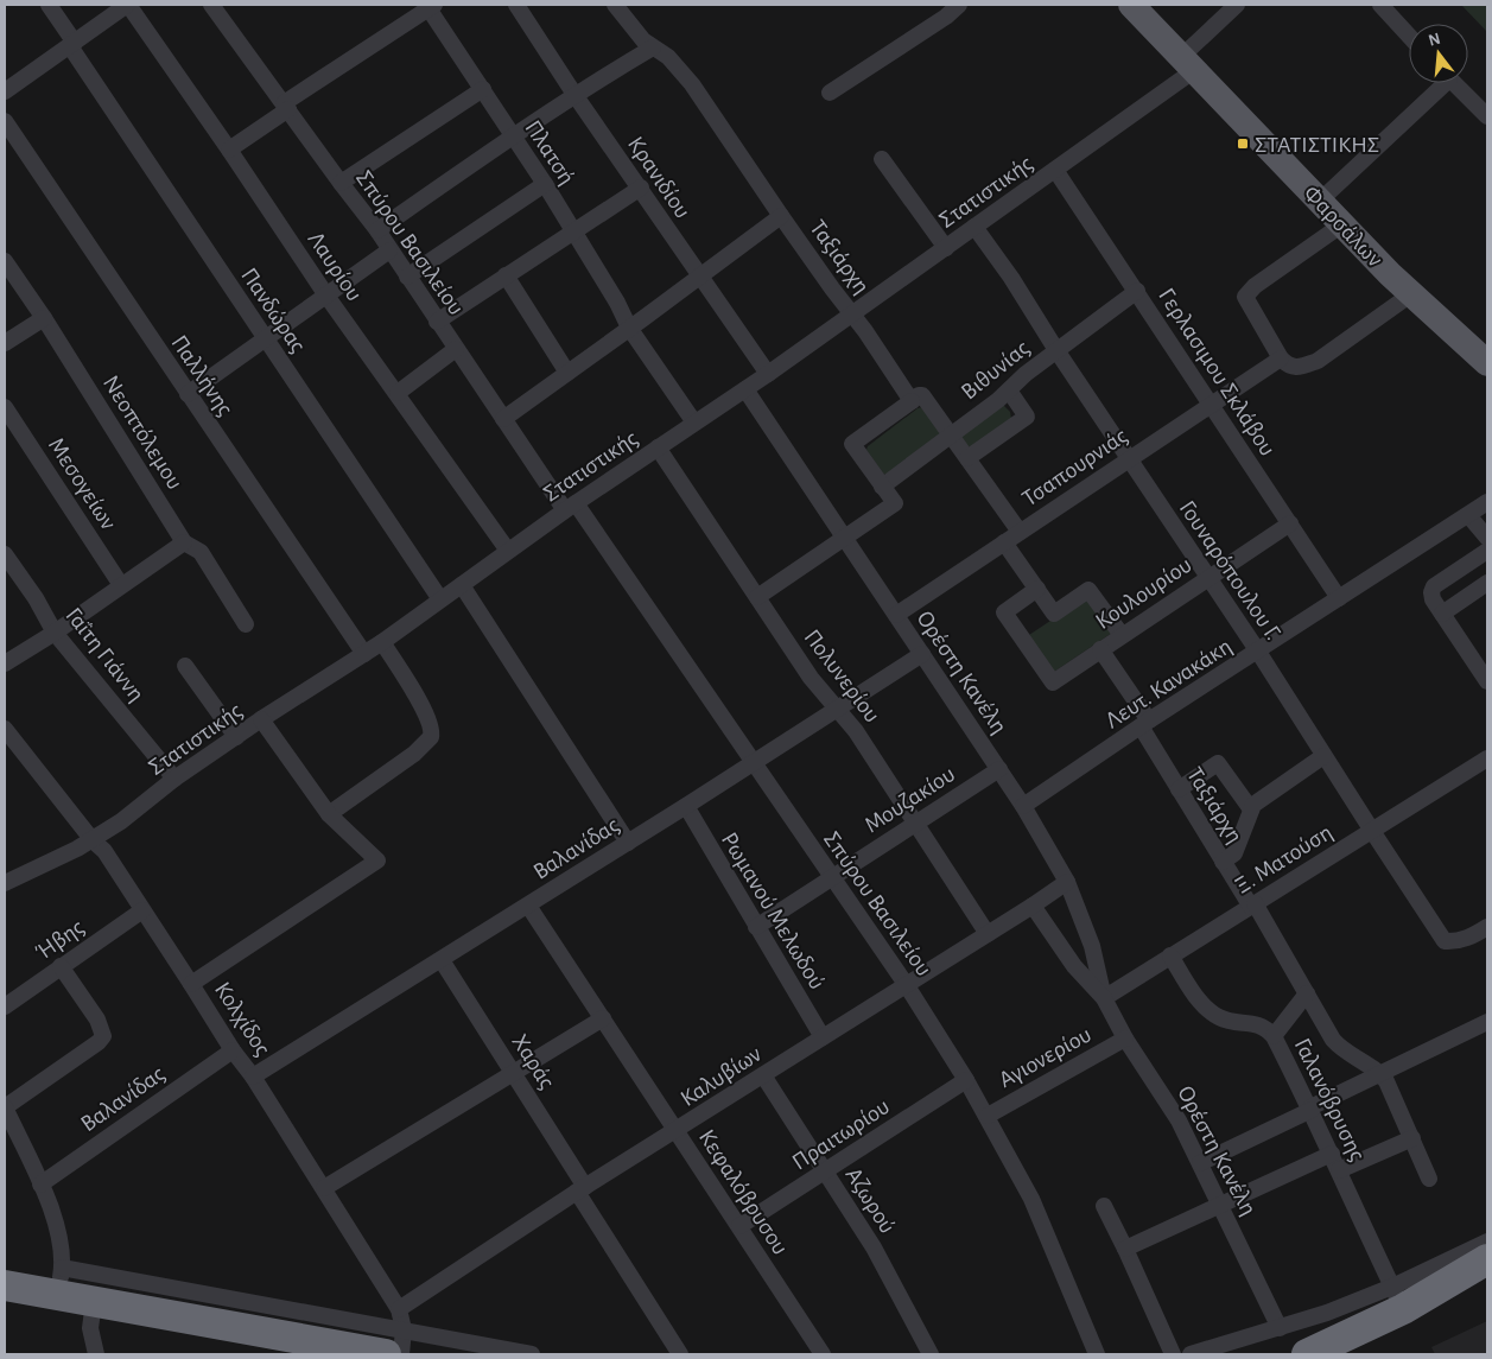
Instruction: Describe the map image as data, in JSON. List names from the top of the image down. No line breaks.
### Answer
{"streets":{"main road":["Φαρσάλων"],"street":["Πλατσή","Κρανιδίου","Στατιστικής","Σπύρου Βασιλείου","Ταξιάρχη","Λαυρίου","Πανδώρας","Βιθυνίας","Γερλασιμου Σκλάβου","Παλλήνης","Νεοπτόλεμου","Τσαπουρνιάς","Μεσογείων","Γουναρόπουλου Γ.","Κουλουρίου","Γαΐτη Γιάννη","Ορέστη Κανέλη","Πολυνερίου","Λευτ. Κανακάκη","Μουζακίου","Βαλανίδας","Ξ. Ματούση","Ρωμανού Μελωδού","Ήβης","Κολχίδος","Αγιονερίου","Χαράς","Καλυβίων","Γαλανόβρυσης","Πραιτωρίου","Κεφαλόβρυσου","Αζωρού"]},"crossings":[["Πλατσή","Στατιστικής"],["Κρανιδίου","Στατιστικής"],["Στατιστικής","Φαρσάλων"],["Στατιστικής","Σπύρου Βασιλείου"],["Στατιστικής","Ταξιάρχη"],["Στατιστικής","Λαυρίου"],["Στατιστικής","Πανδώρας"],["Στατιστικής","Γερλασιμου Σκλάβου"],["Στατιστικής","Παλλήνης"],["Στατιστικής","Γουναρόπουλου Γ."],["Στατιστικής","Γαΐτη Γιάννη"],["Στατιστικής","Ορέστη Κανέλη"],["Στατιστικής","Πολυνερίου"],["Στατιστικής","Κολχίδος"],["Σπύρου Βασιλείου","Μουζακίου"],["Σπύρου Βασιλείου","Βαλανίδας"],["Σπύρου Βασιλείου","Αγιονερίου"],["Σπύρου Βασιλείου","Καλυβίων"],["Σπύρου Βασιλείου","Πραιτωρίου"],["Ταξιάρχη","Κουλουρίου"],["Ταξιάρχη","Λευτ. Κανακάκη"],["Ταξιάρχη","Ξ. Ματούση"],["Βιθυνίας","Γερλασιμου Σκλάβου"],["Βιθυνίας","Γουναρόπουλου Γ."],["Γερλασιμου Σκλάβου","Τσαπουρνιάς"],["Γερλασιμου Σκλάβου","Κουλουρίου"],["Γερλασιμου Σκλάβου","Λευτ. Κανακάκη"],["Τσαπουρνιάς","Γουναρόπουλου Γ."],["Τσαπουρνιάς","Ορέστη Κανέλη"],["Γουναρόπουλου Γ.","Κουλουρίου"],["Γουναρόπουλου Γ.","Λευτ. Κανακάκη"],["Γουναρόπουλου Γ.","Ξ. Ματούση"],["Ορέστη Κανέλη","Λευτ. Κανακάκη"],["Ορέστη Κανέλη","Μουζακίου"],["Ορέστη Κανέλη","Βαλανίδας"],["Ορέστη Κανέλη","Ξ. Ματούση"],["Ορέστη Κανέλη","Αγιονερίου"],["Ορέστη Κανέλη","Καλυβίων"],["Πολυνερίου","Μουζακίου"],["Πολυνερίου","Βαλανίδας"],["Πολυνερίου","Καλυβίων"],["Μουζακίου","Ρωμανού Μελωδού"],["Βαλανίδας","Ρωμανού Μελωδού"],["Βαλανίδας","Κολχίδος"],["Βαλανίδας","Χαράς"],["Βαλανίδας","Κεφαλόβρυσου"],["Ξ. Ματούση","Γαλανόβρυσης"],["Ρωμανού Μελωδού","Καλυβίων"],["Ήβης","Κολχίδος"],["Κολχίδος","Καλυβίων"],["Χαράς","Καλυβίων"],["Καλυβίων","Κεφαλόβρυσου"],["Καλυβίων","Αζωρού"],["Πραιτωρίου","Κεφαλόβρυσου"],["Πραιτωρίου","Αζωρού"]],"places":{"transit":["ΣΤΑΤΙΣΤΙΚΗΣ"]},"north":"top"}
